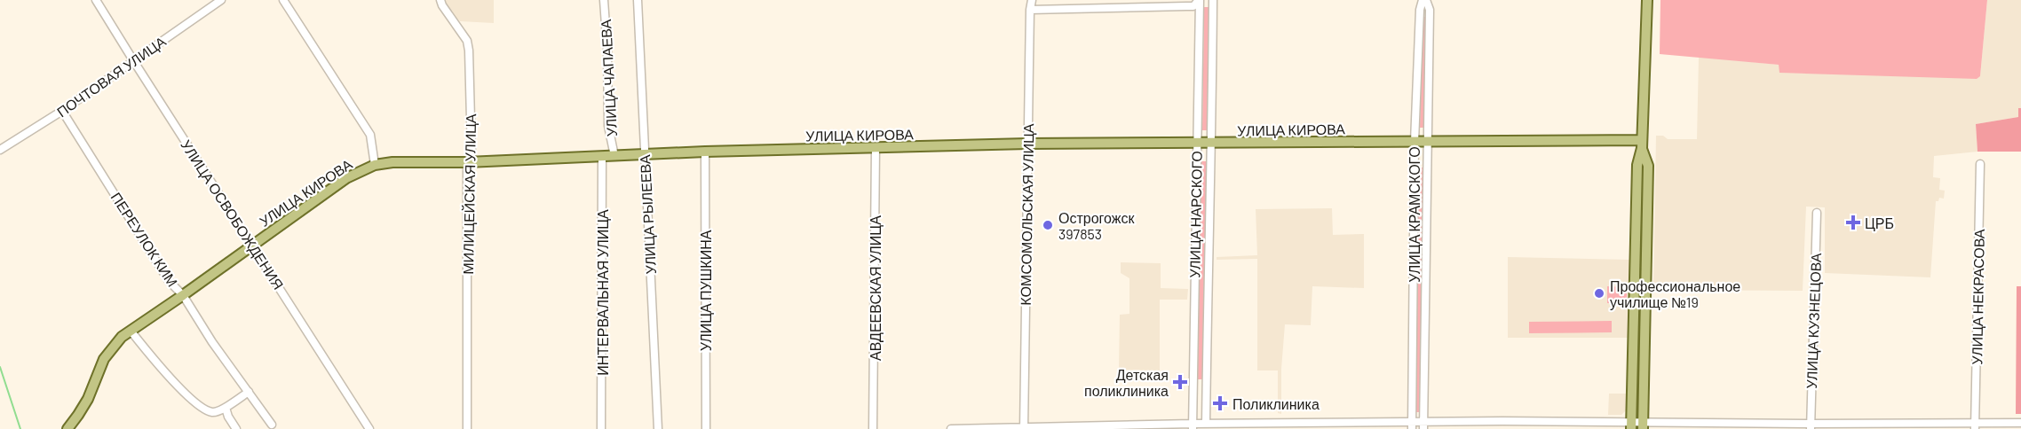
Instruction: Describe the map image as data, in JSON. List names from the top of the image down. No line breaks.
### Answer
{"streets":{"main road":["УЛИЦА КИРОВА"],"street":["ПОЧТОВАЯ УЛИЦА","УЛИЦА ЧАПАЕВА","МИЛИЦЕЙСКАЯ УЛИЦА","УЛИЦА ОСВОБОЖДЕНИЯ","УЛИЦА РЫЛЕЕВА","КОМСОМОЛЬСКАЯ УЛИЦА","УЛИЦА НАРСКОГО","УЛИЦА КРАМСКОГО","ПЕРЕУЛОК КИМ","АВДЕЕВСКАЯ УЛИЦА","УЛИЦА ПУШКИНА","ИНТЕРВАЛЬНАЯ УЛИЦА","УЛИЦА НЕКРАСОВА","УЛИЦА КУЗНЕЦОВА"]},"crossings":[["ПОЧТОВАЯ УЛИЦА","УЛИЦА ОСВОБОЖДЕНИЯ"],["ПОЧТОВАЯ УЛИЦА","ПЕРЕУЛОК КИМ"],["УЛИЦА ЧАПАЕВА","УЛИЦА КИРОВА"],["УЛИЦА КИРОВА","МИЛИЦЕЙСКАЯ УЛИЦА"],["УЛИЦА КИРОВА","УЛИЦА ОСВОБОЖДЕНИЯ"],["УЛИЦА КИРОВА","УЛИЦА РЫЛЕЕВА"],["УЛИЦА КИРОВА","КОМСОМОЛЬСКАЯ УЛИЦА"],["УЛИЦА КИРОВА","УЛИЦА НАРСКОГО"],["УЛИЦА КИРОВА","УЛИЦА КРАМСКОГО"],["УЛИЦА КИРОВА","ПЕРЕУЛОК КИМ"],["УЛИЦА КИРОВА","АВДЕЕВСКАЯ УЛИЦА"],["УЛИЦА КИРОВА","УЛИЦА ПУШКИНА"],["УЛИЦА КИРОВА","ИНТЕРВАЛЬНАЯ УЛИЦА"]],"places":{"health":["ЦРБ","Детская поликлиника","Поликлиника"],"other":["Острогожск 397853","Профессиональное училище №19"]}}
